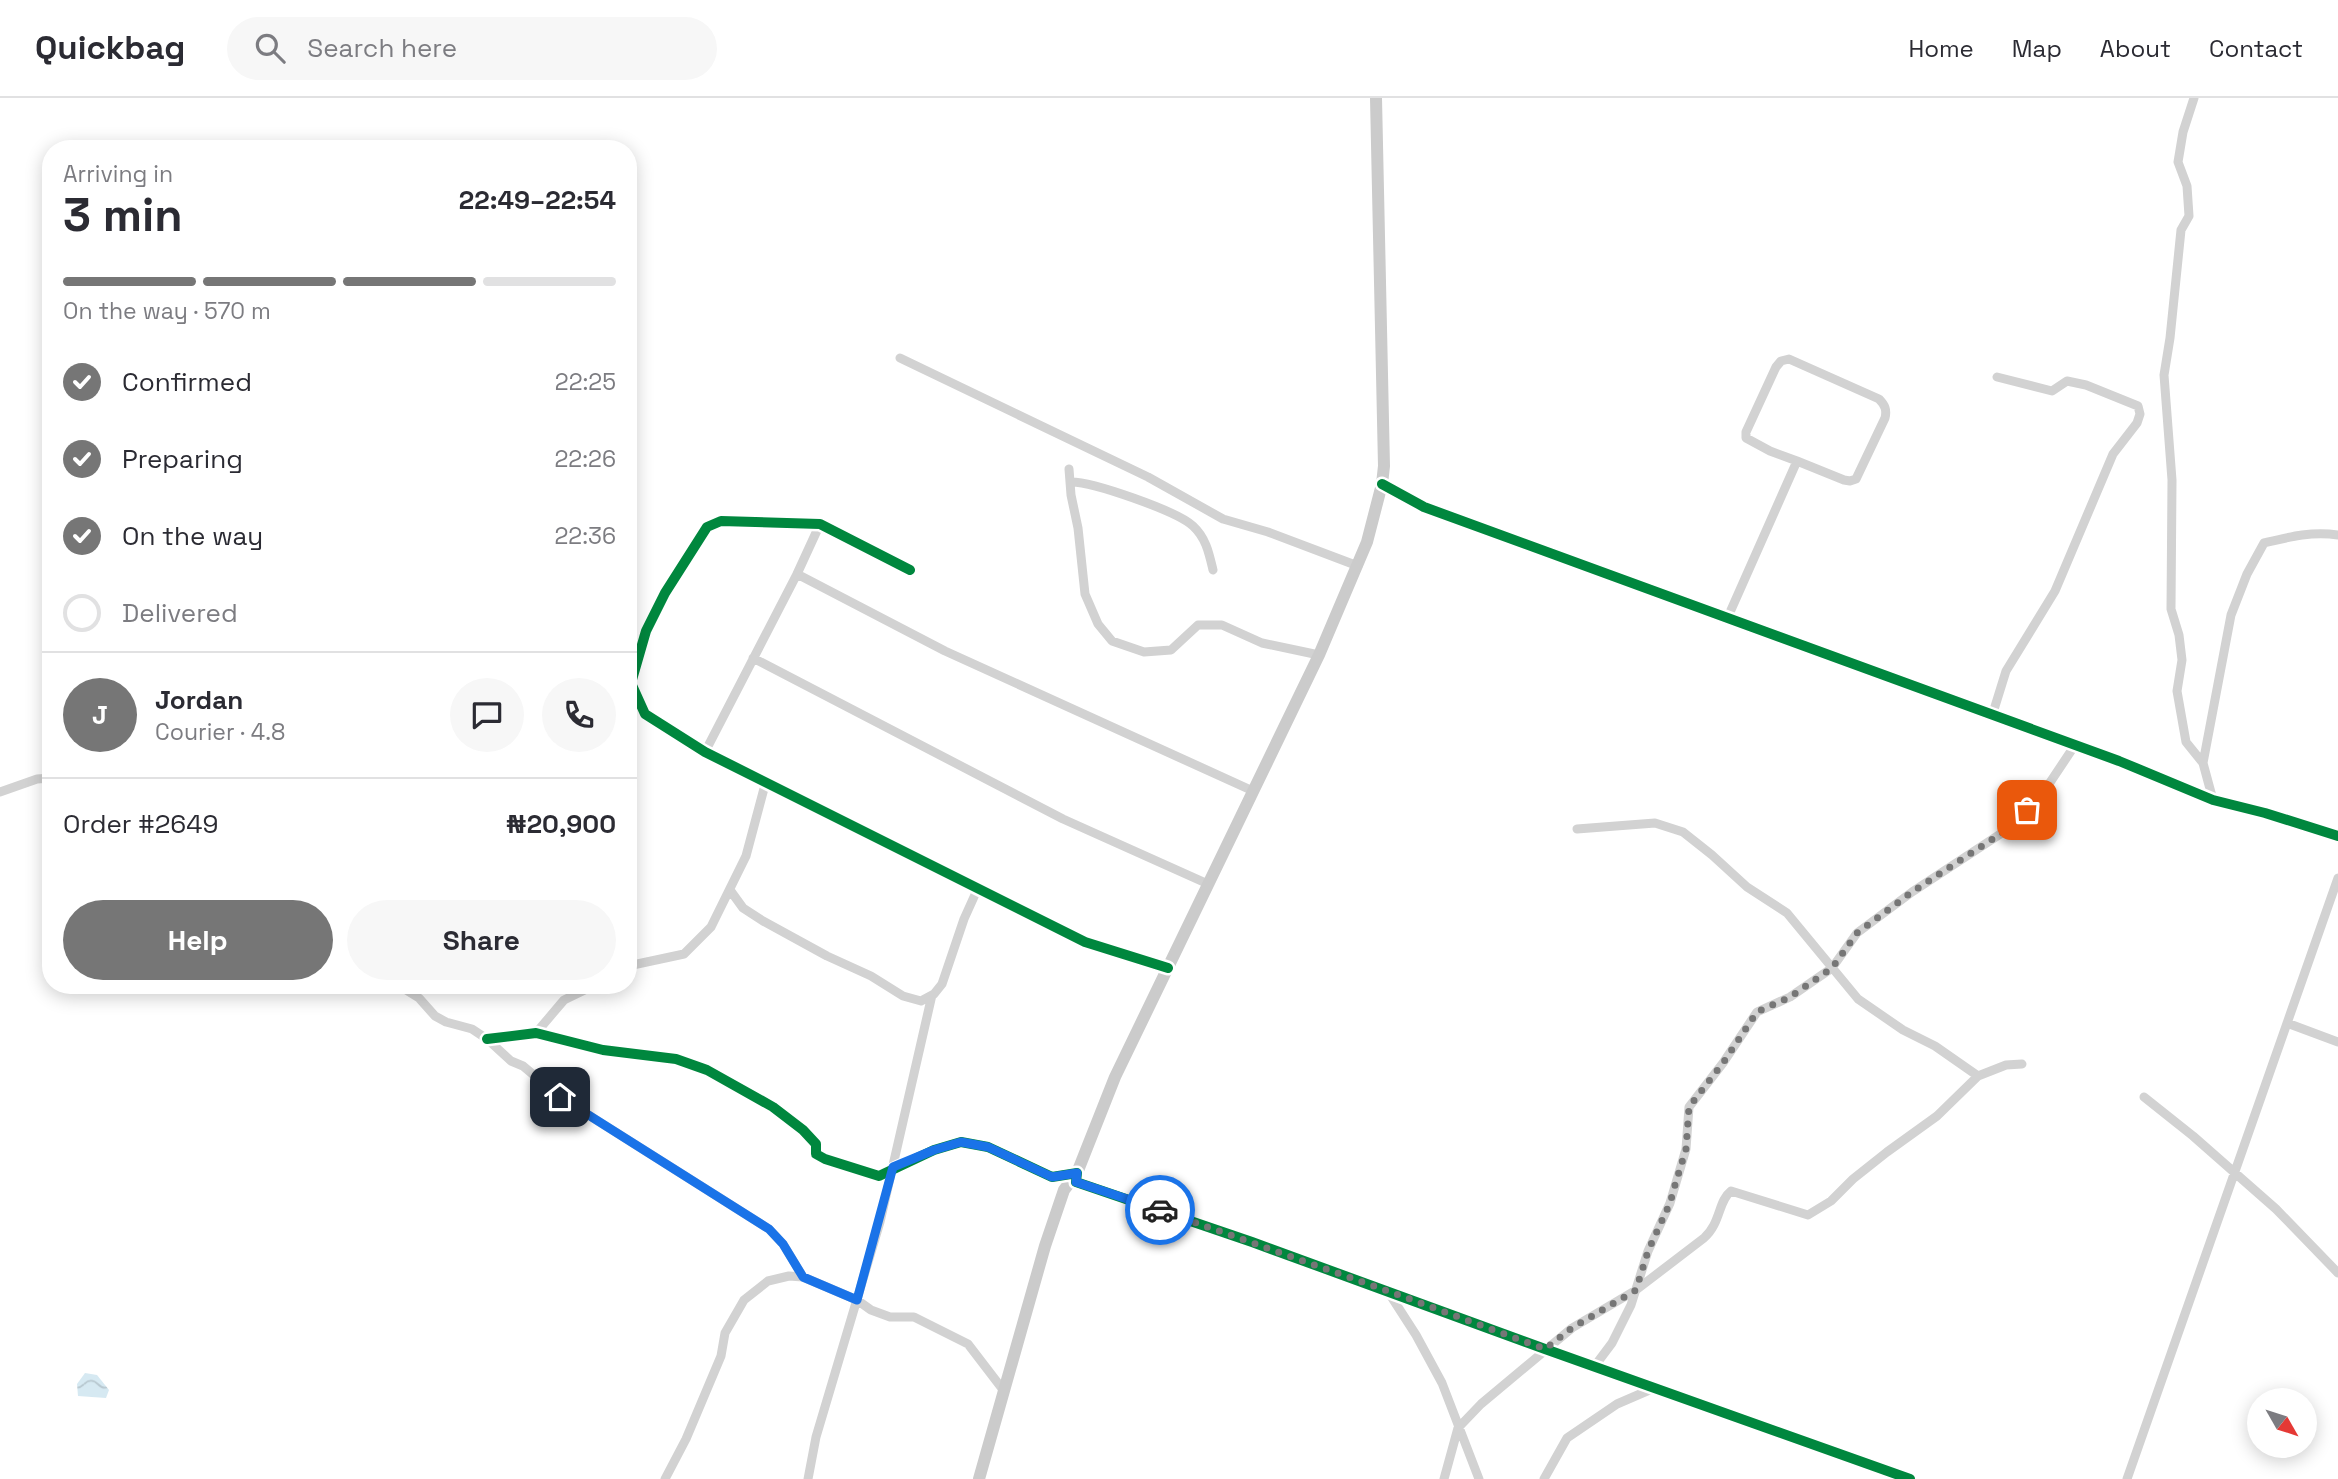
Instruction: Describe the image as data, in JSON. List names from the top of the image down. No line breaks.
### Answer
{"north":"bottom right","page":{"header":"Quickbag","search":"Search here","nav":["Home","Map","About","Contact"],"heading":["3 min","Arriving in","22:49–22:54"],"panel":["Jordan","Courier · 4.8","Order #2649","₦20,900"],"bar":"On the way · 570 m","list":[["Confirmed","22:25"],["Preparing","22:26"],["On the way","22:36"],"Delivered"],"round":"J","buttons":["Help","Share"]}}
